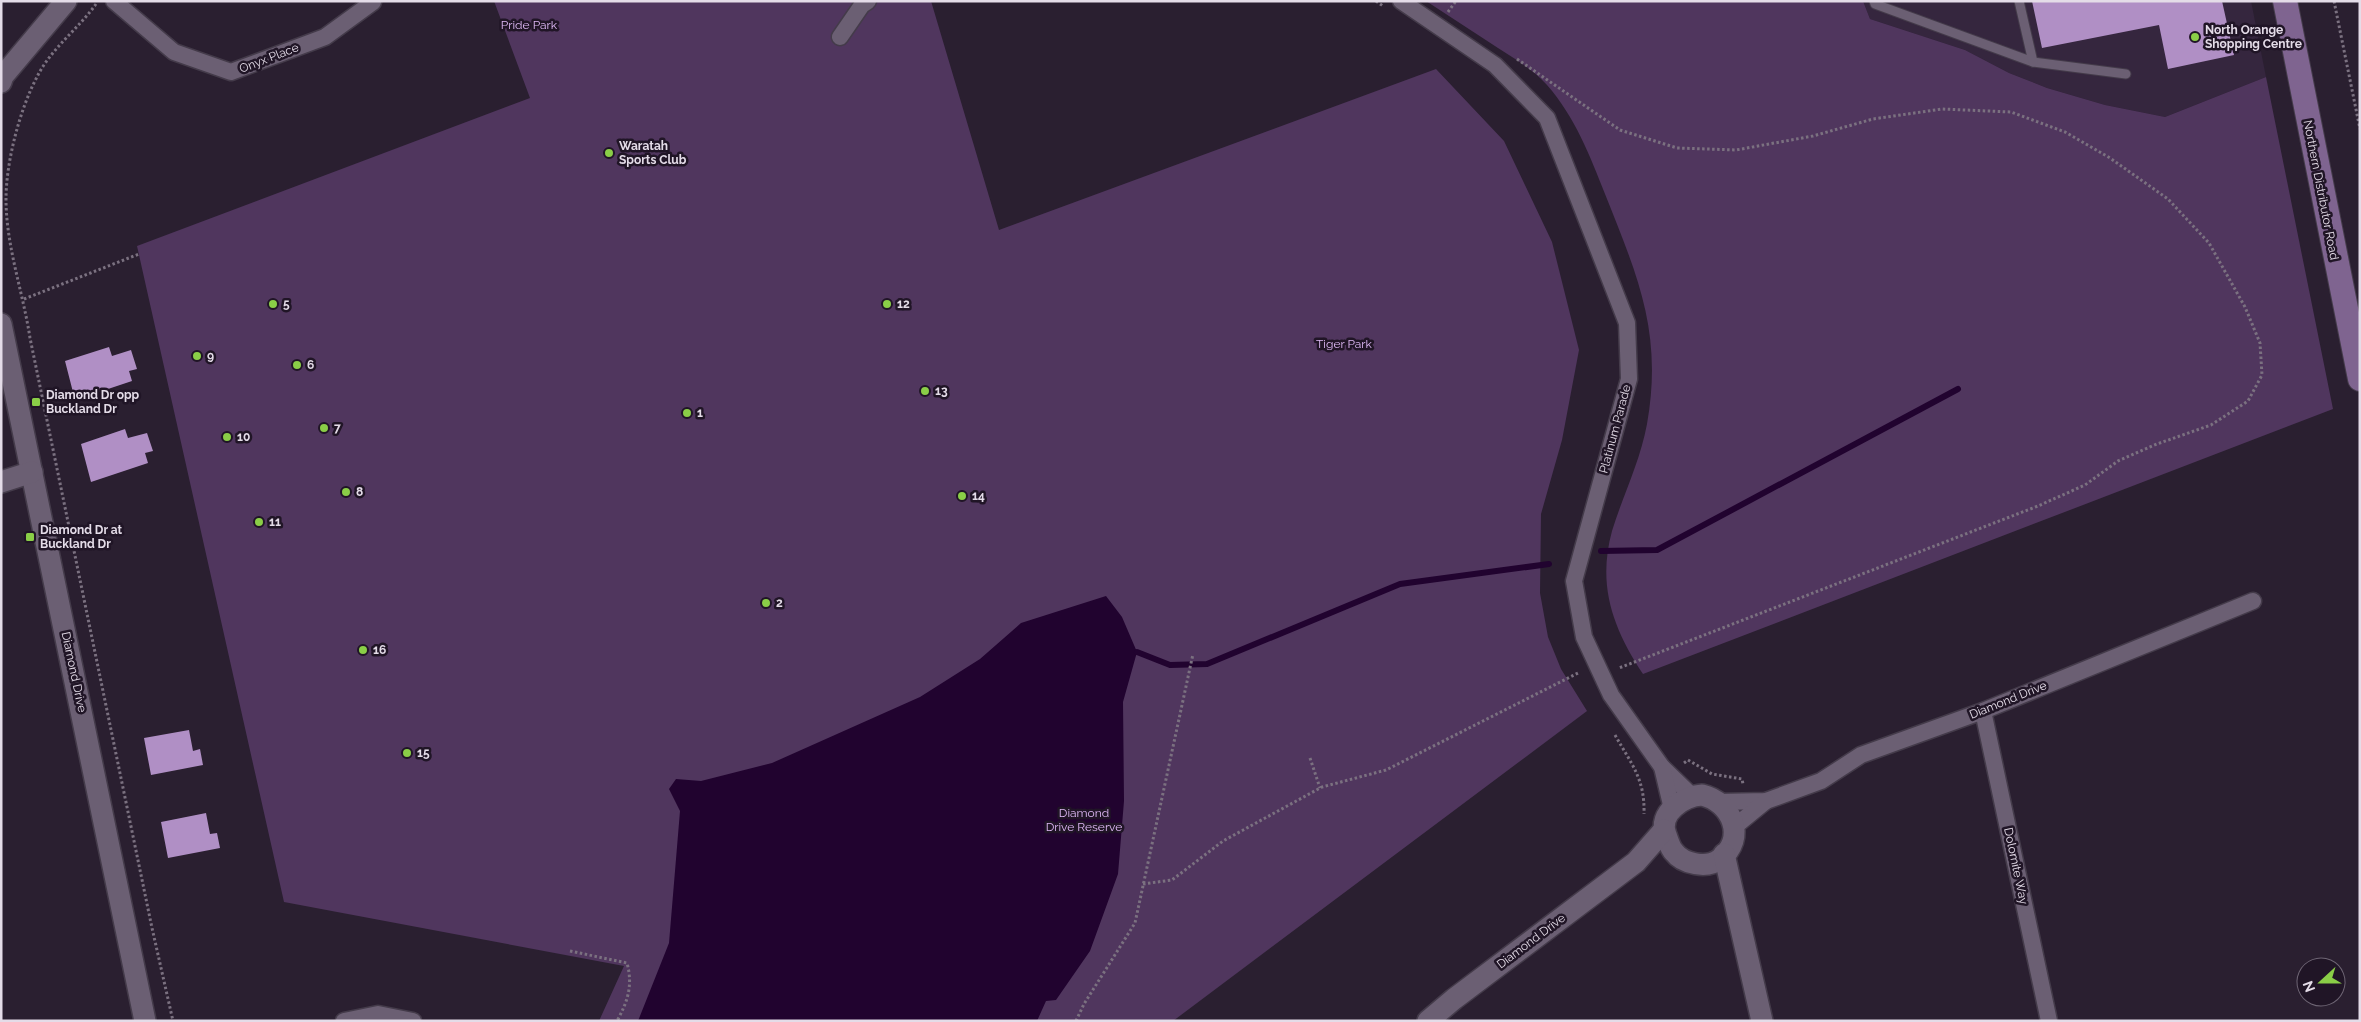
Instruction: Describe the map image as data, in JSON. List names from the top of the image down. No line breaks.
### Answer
{"streets":{"main road":["Northern Distributor Road"],"street":["Onyx Place","Platinum Parade","Diamond Drive","Dolomite Way"]},"crossings":[["Platinum Parade","Diamond Drive"],["Diamond Drive","Dolomite Way"]],"parks":["Pride Park","Tiger Park","Diamond Drive Reserve"],"places":{"other":["North Orange Shopping Centre","Waratah Sports Club","5","12","9","6","13","1","7","10","8","14","11","2","16","15"],"transit":["Diamond Dr opp Buckland Dr","Diamond Dr at Buckland Dr"]},"north":"left"}
